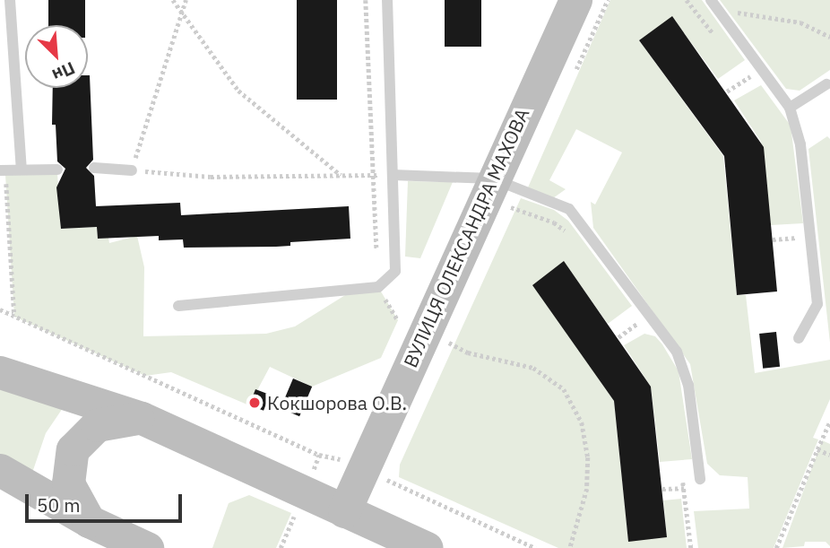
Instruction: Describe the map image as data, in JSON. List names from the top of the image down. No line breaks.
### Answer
{"streets":{"main road":["ВУЛИЦЯ ОЛЕКСАНДРА МАХОВА"]},"places":["Кокшорова О.В."],"scale_bar":"50 m","north":"bottom right"}
